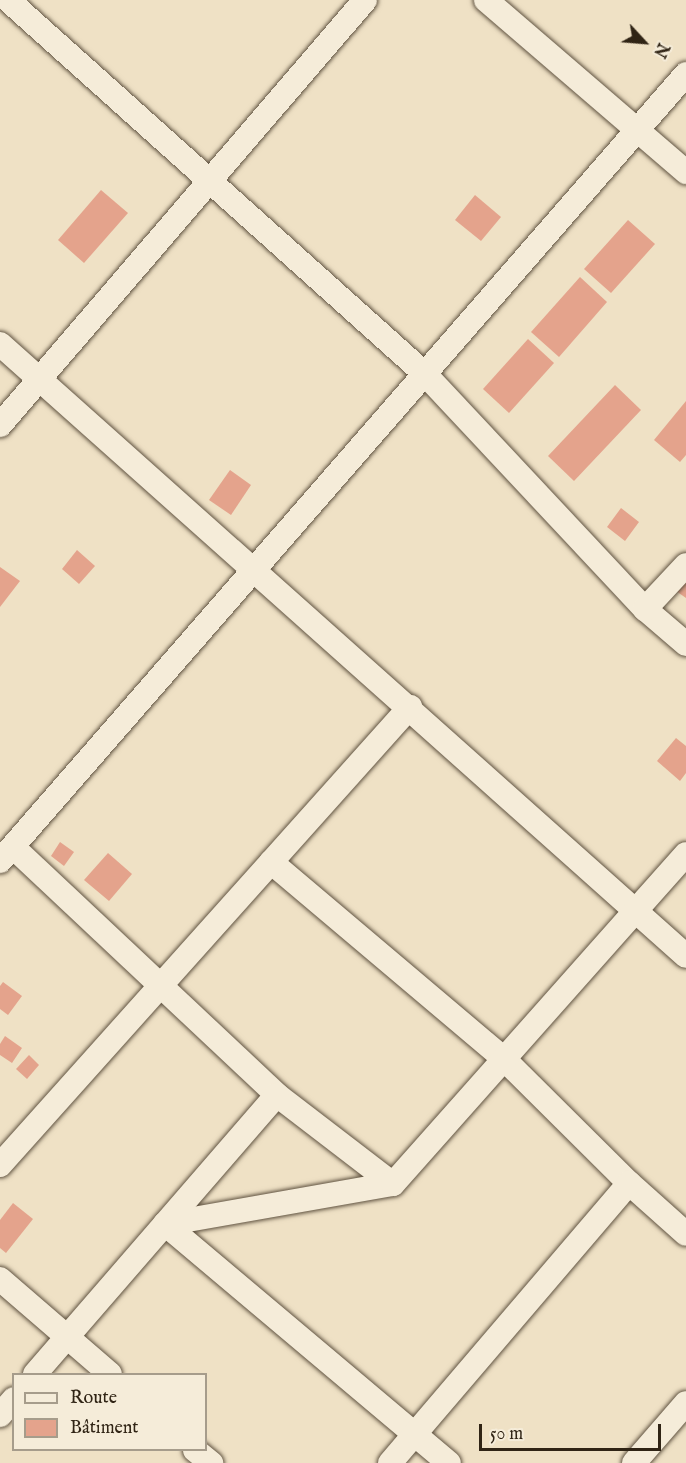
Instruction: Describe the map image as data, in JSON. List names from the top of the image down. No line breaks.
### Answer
{"legend":["Route","Bâtiment"],"scale_bar":"50 m","north":"bottom right"}
